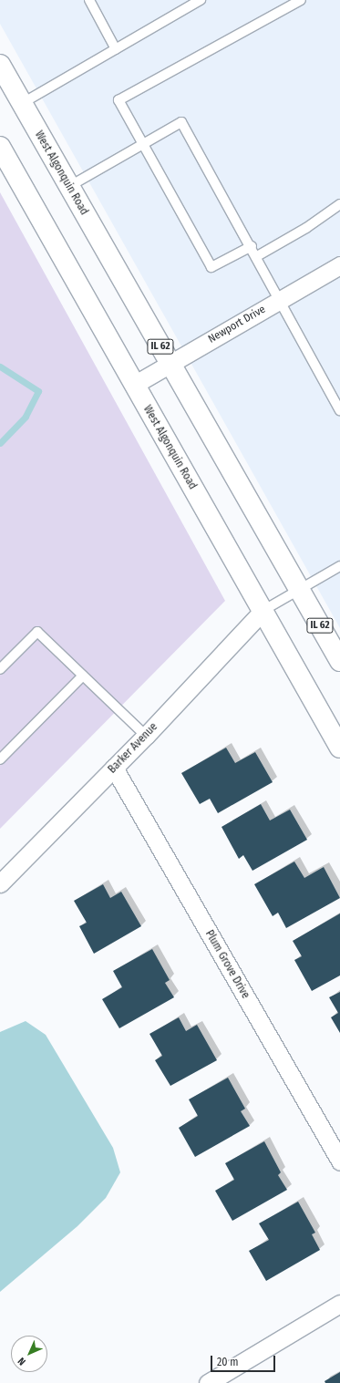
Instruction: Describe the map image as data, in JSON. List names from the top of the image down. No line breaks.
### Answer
{"streets":{"main road":["West Algonquin Road","IL 62"],"street":["Newport Drive","Barker Avenue","Plum Grove Drive"]},"crossings":[["West Algonquin Road","Newport Drive"],["West Algonquin Road","Barker Avenue"],["Barker Avenue","Plum Grove Drive"]],"scale_bar":"20 m","north":"bottom left"}
